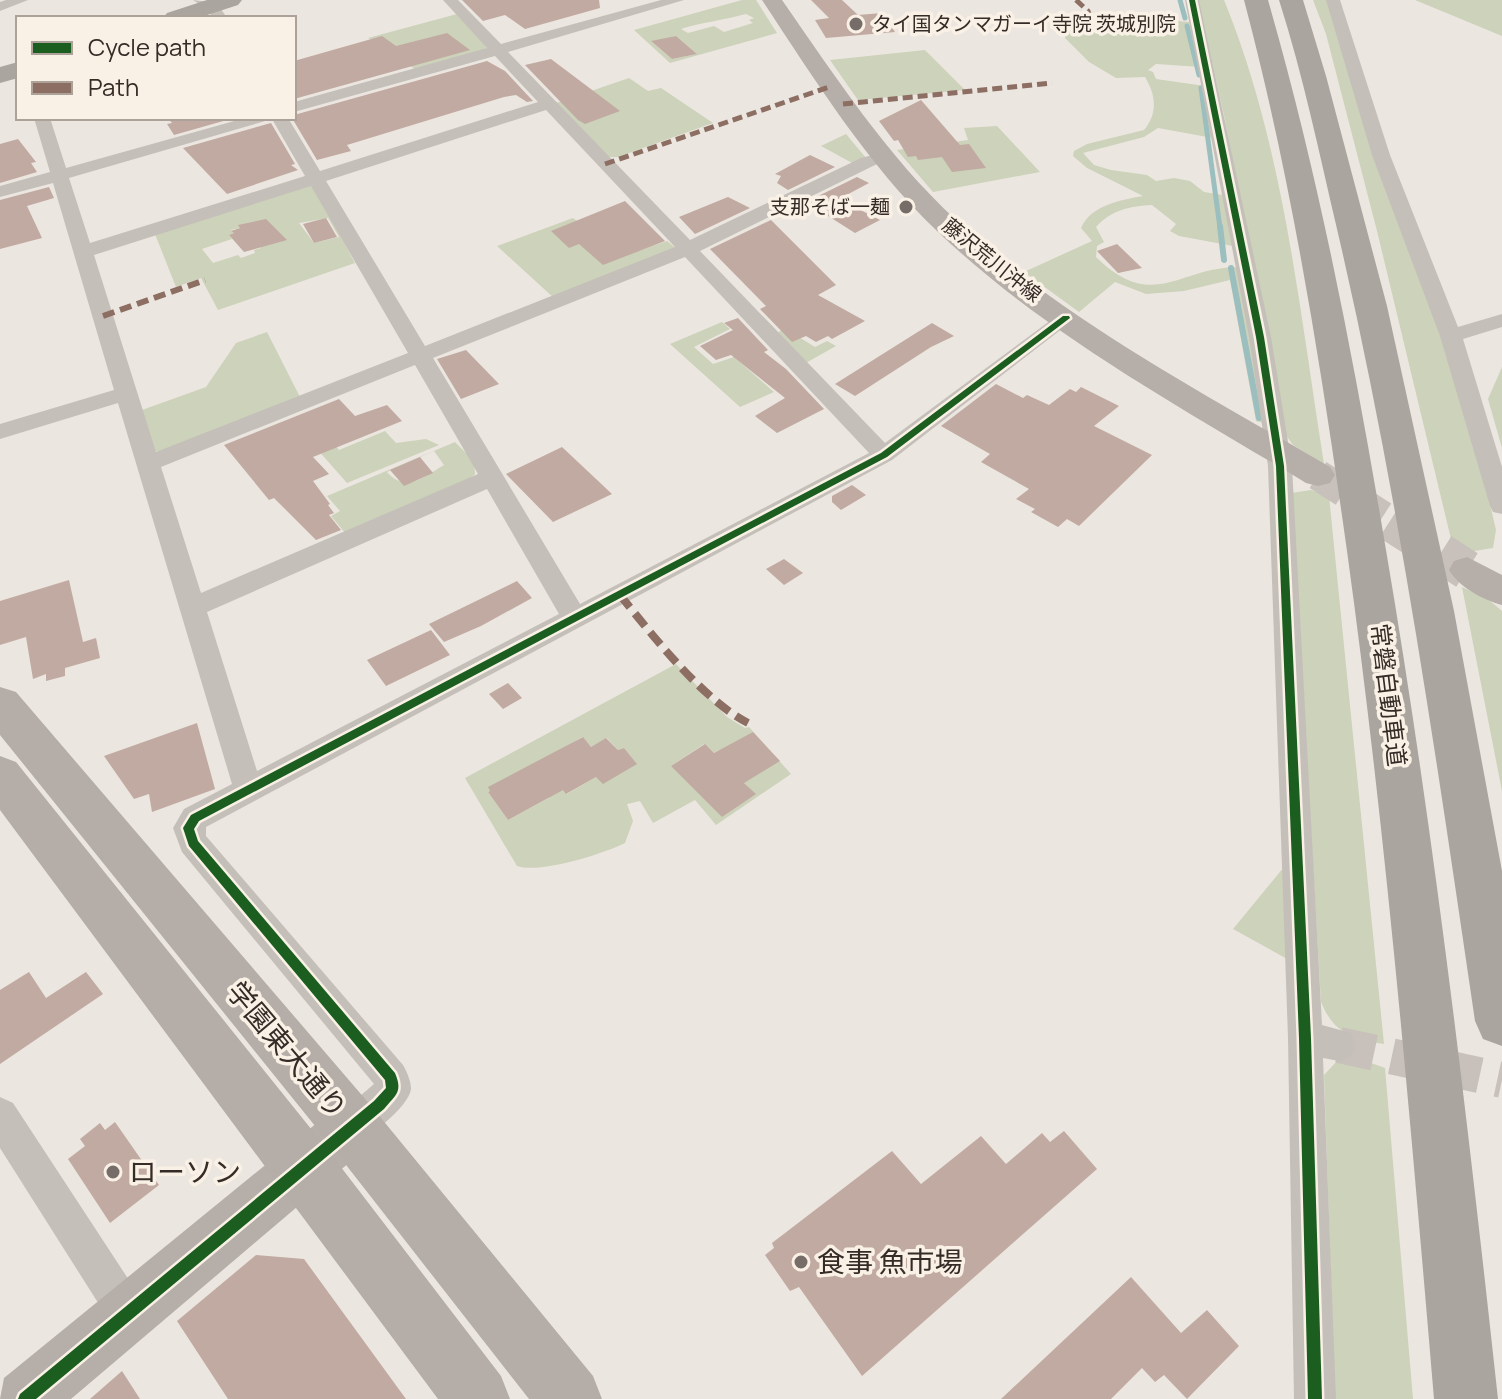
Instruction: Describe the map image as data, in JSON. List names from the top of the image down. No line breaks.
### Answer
{"streets":{"highway":["常磐自動車道"],"main road":["藤沢荒川沖線","学園東大通り"]},"places":["タイ国タンマガーイ寺院 茨城別院","支那そば一麺","ローソン","食事 魚市場"],"legend":["Cycle path","Path"]}
